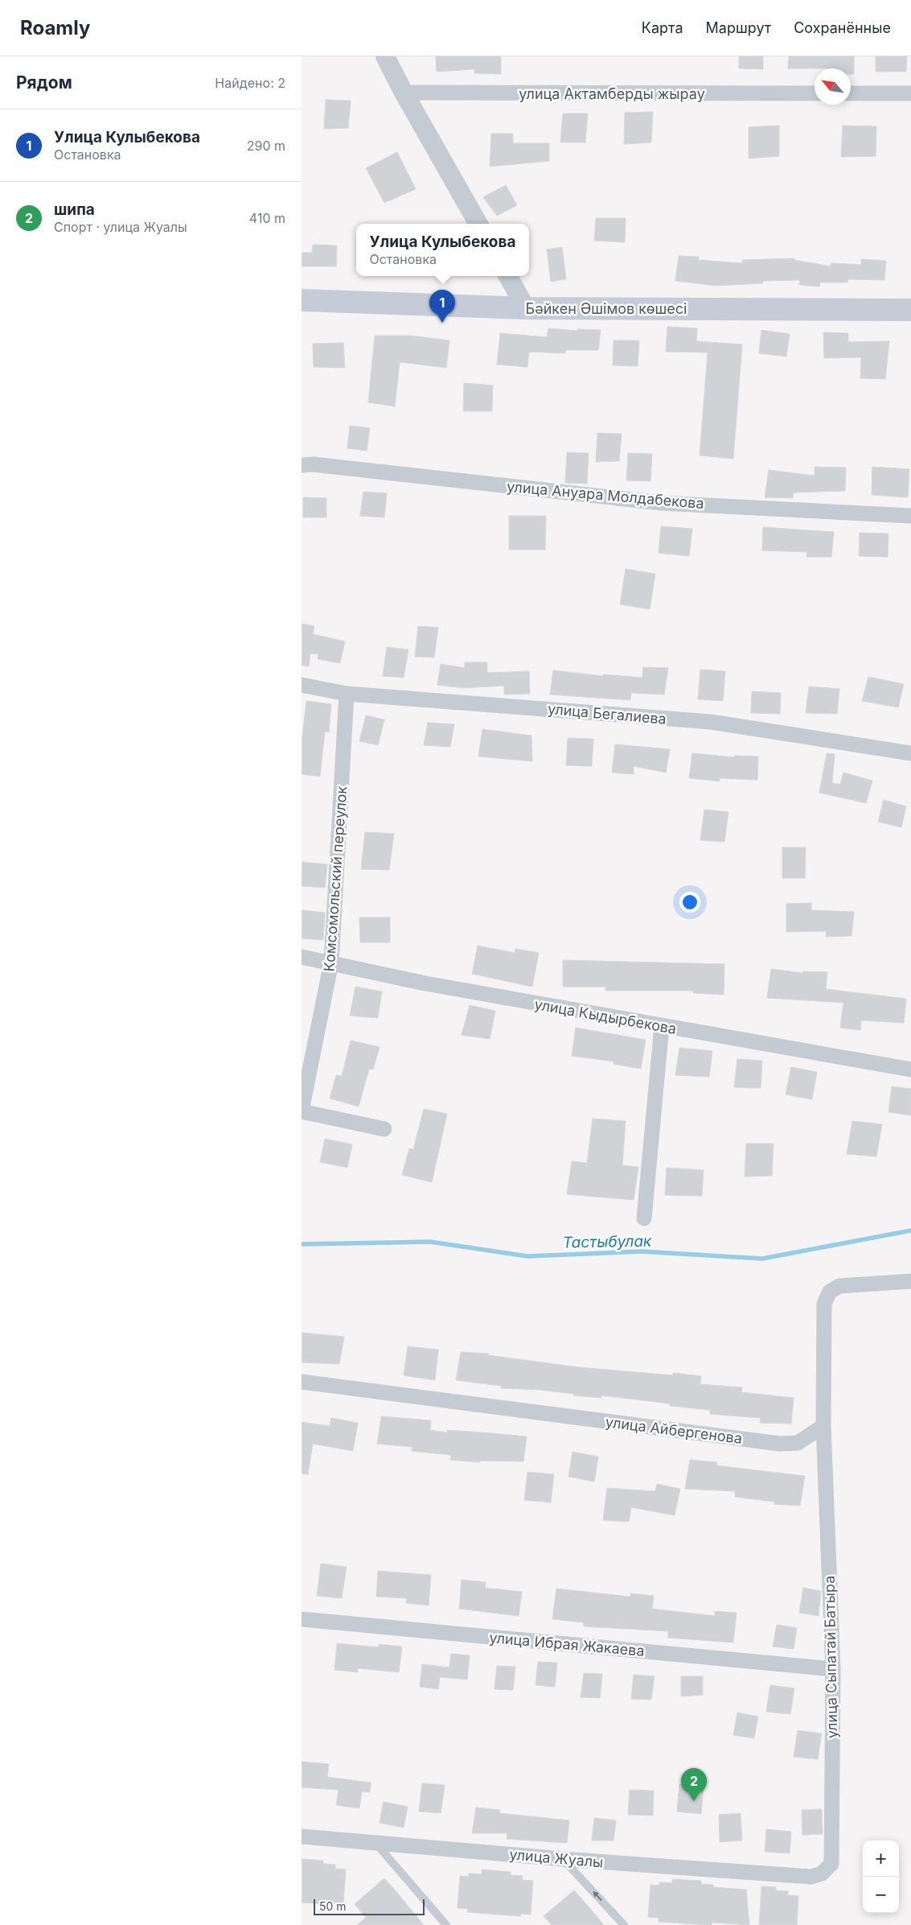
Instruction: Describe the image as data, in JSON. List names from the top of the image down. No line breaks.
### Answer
{"streets":{"main road":["Бәйкен Әшімов көшесі"],"street":["улица Актамберды жырау","улица Ануара Молдабекова","улица Бегалиева","Комсомольский переулок","улица Кыдырбекова","улица Айбергенова","улица Ибрая Жакаева","улица Сыпатай Батыра","улица Жуалы"]},"crossings":[["улица Бегалиева","Комсомольский переулок"],["Комсомольский переулок","улица Кыдырбекова"],["улица Айбергенова","улица Сыпатай Батыра"],["улица Ибрая Жакаева","улица Сыпатай Батыра"],["улица Сыпатай Батыра","улица Жуалы"]],"water":["Тастыбулак"],"scale_bar":"50 m","north":"top left","page":{"header":"Roamly","nav":["Карта","Маршрут","Сохранённые"],"heading":["Рядом","Найдено: 2"],"list":[{"mark":"1","name":"Улица Кулыбекова","note":"Остановка","value":"290 m"},{"mark":"2","name":"шипа","note":"Спорт · улица Жуалы","value":"410 m"}],"popup":["Улица Кулыбекова","Остановка"],"pins":["1","2"],"map_buttons":["+","−"],"scale":"50 m"}}
